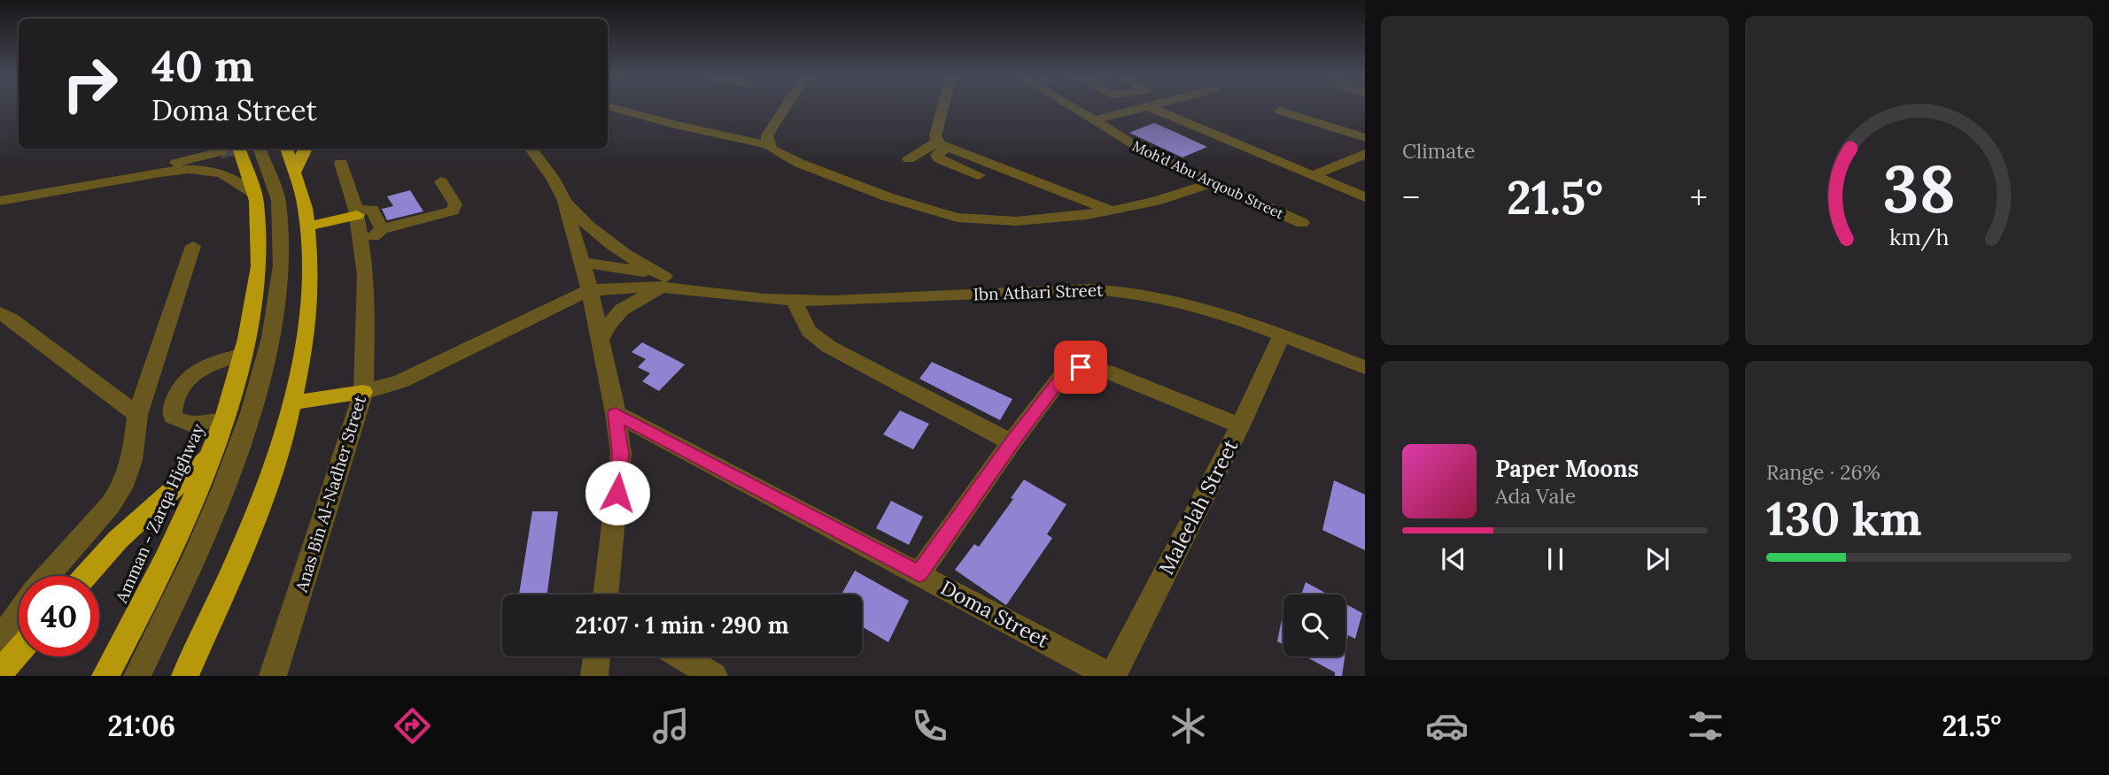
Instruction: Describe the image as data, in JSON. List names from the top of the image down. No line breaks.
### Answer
{"streets":{"highway":["Amman - Zarqa Highway"],"street":["Moh’d Abu Arqoub Street","Ibn Athari Street","Anas Bin Al-Nadher Street","Maleelah Street","Doma Street"]},"crossings":[["Ibn Athari Street","Maleelah Street"],["Maleelah Street","Doma Street"]],"page":{"tile":["Climate",["Range · 26%","130 km"]],"turn":["40 m","Doma Street"],"heat":["−","21.5°","+"],"song":["Paper Moons","Ada Vale"],"limit":"40","trip":"21:07 · 1 min · 290 m","tabs":["21:06","21.5°"],"gauge":["38","km/h"]}}
